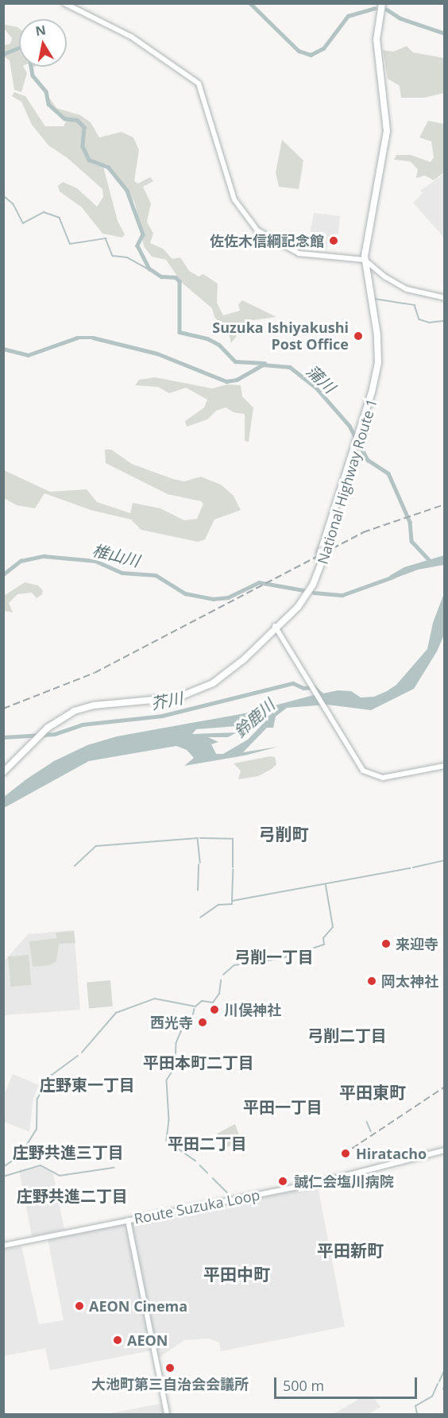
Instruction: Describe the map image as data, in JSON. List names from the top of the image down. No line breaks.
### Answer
{"streets":{"highway":["National Highway Route 1"],"main road":["Route Suzuka Loop"]},"districts":["弓削町","弓削一丁目","弓削二丁目","平田本町二丁目","庄野東一丁目","平田東町","平田一丁目","平田二丁目","庄野共進三丁目","庄野共進二丁目","平田新町","平田中町"],"water":["蒲川","椎山川","芥川","鈴鹿川"],"places":["佐佐木信綱記念館","Suzuka Ishiyakushi Post Office","来迎寺","岡太神社","川俣神社","西光寺","Hiratacho","誠仁会塩川病院","AEON Cinema","AEON","大池町第三自治会会議所"],"scale_bar":"500 m","north":"top"}
